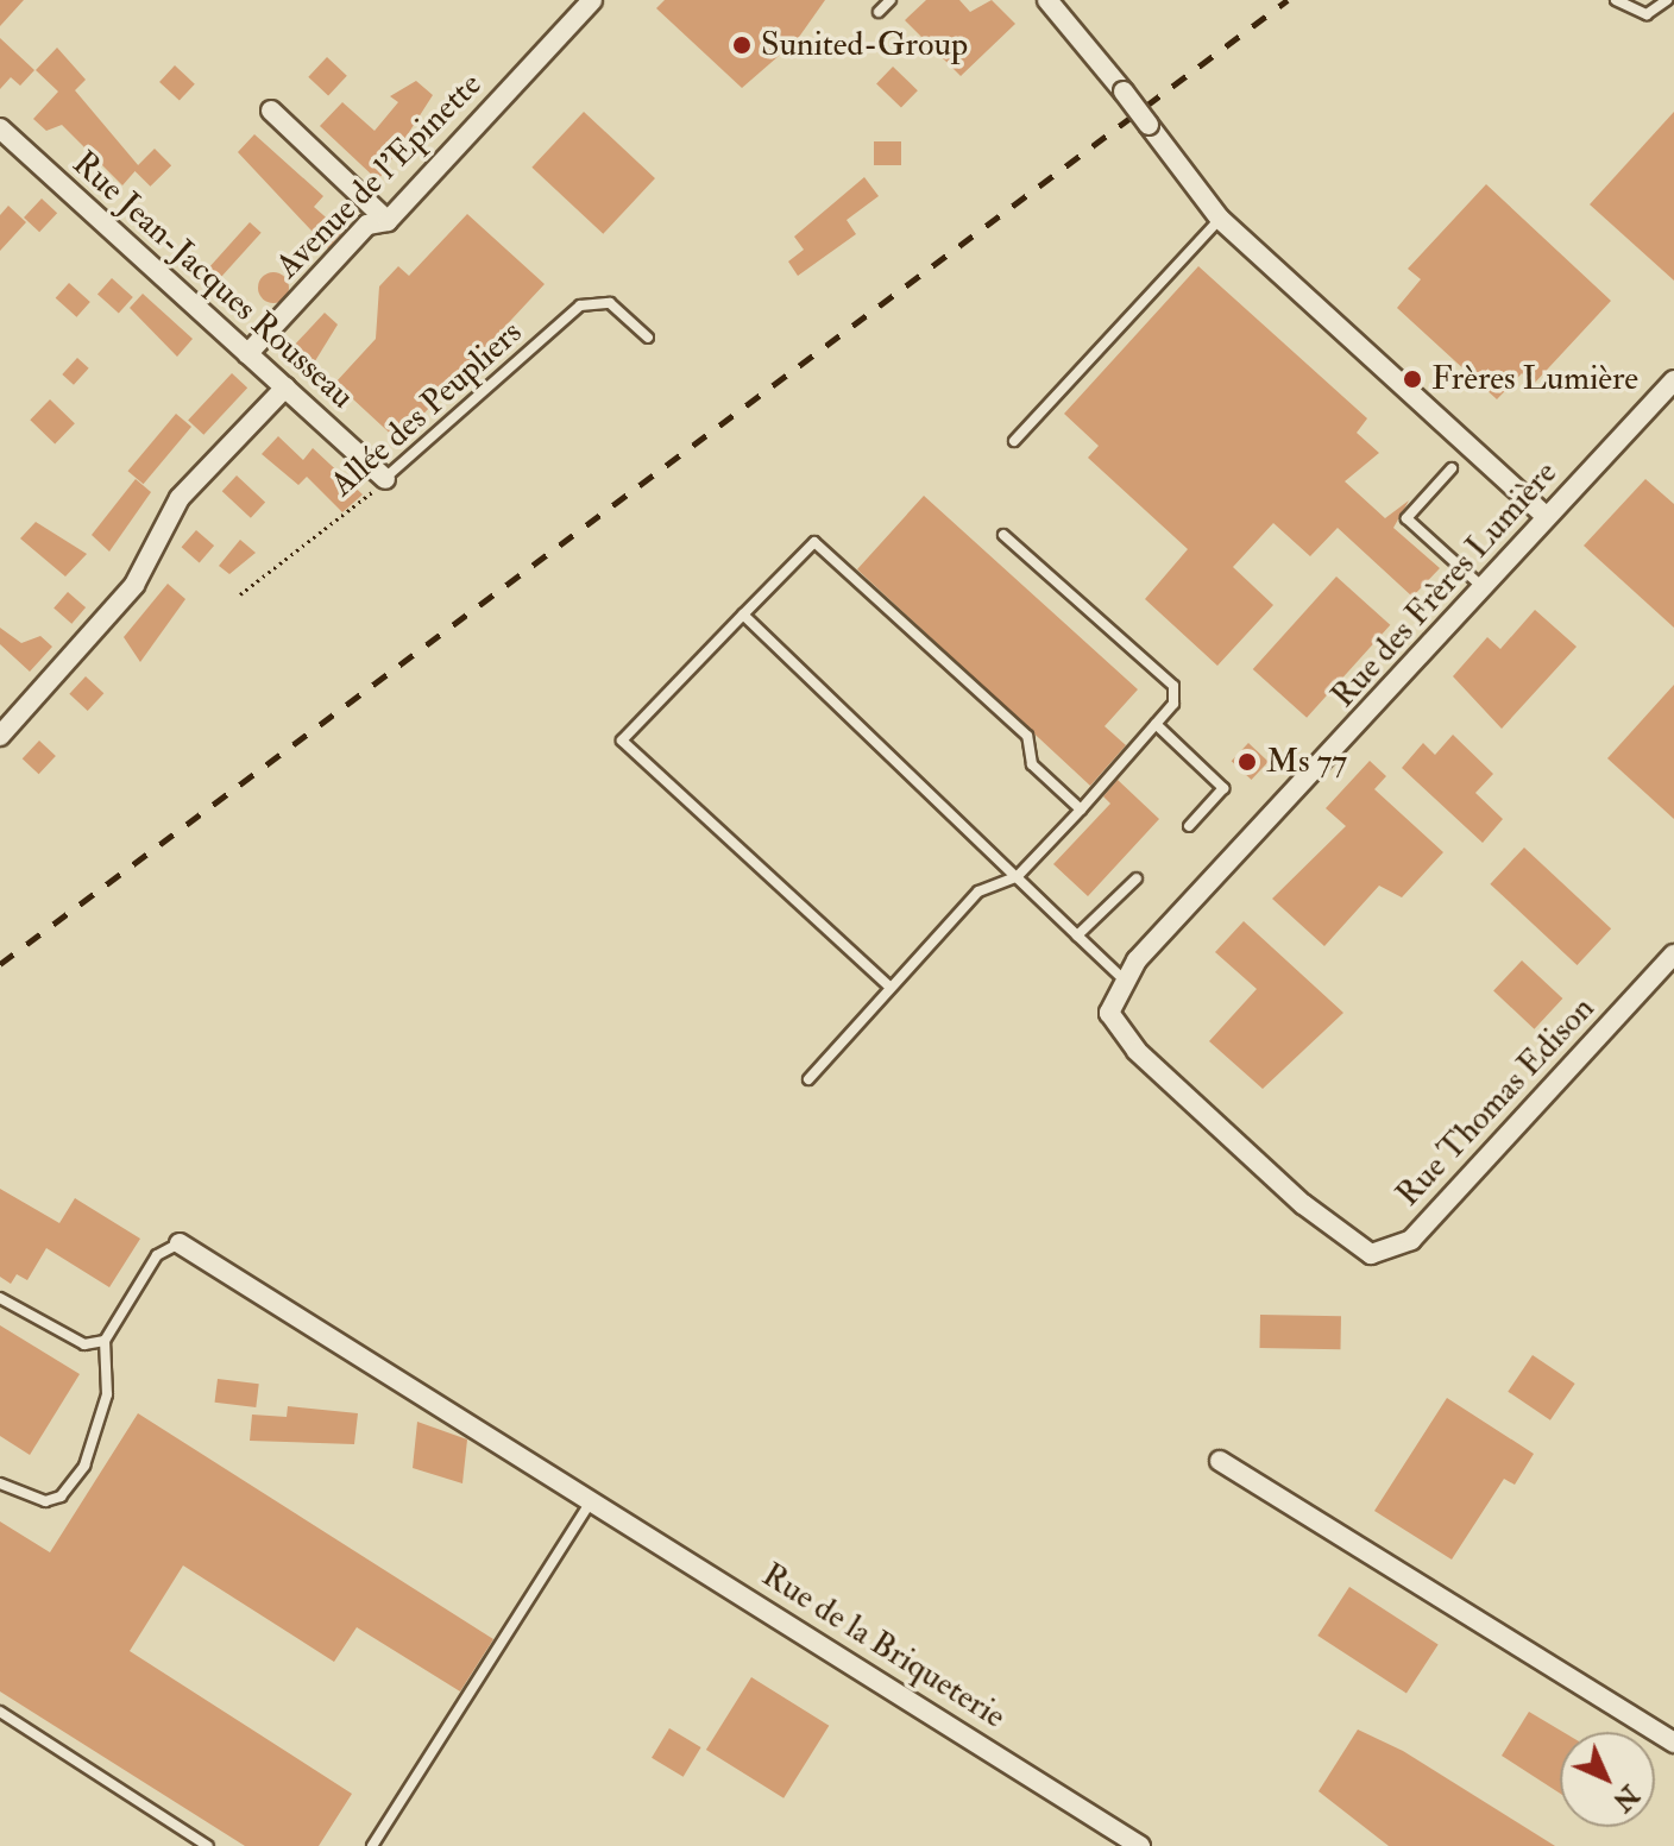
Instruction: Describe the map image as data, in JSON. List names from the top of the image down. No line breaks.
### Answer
{"streets":{"street":["Avenue de l'Epinette","Rue Jean-Jacques Rousseau","Rue des Frères Lumière","Rue Thomas Edison","Rue de la Briqueterie"],"lane":["Allée des Peupliers"]},"crossings":[["Avenue de l'Epinette","Rue Jean-Jacques Rousseau"],["Rue Jean-Jacques Rousseau","Allée des Peupliers"],["Rue des Frères Lumière","Rue Thomas Edison"]],"places":["Sunited-Group","Frères Lumière","Ms 77"],"north":"bottom right"}
